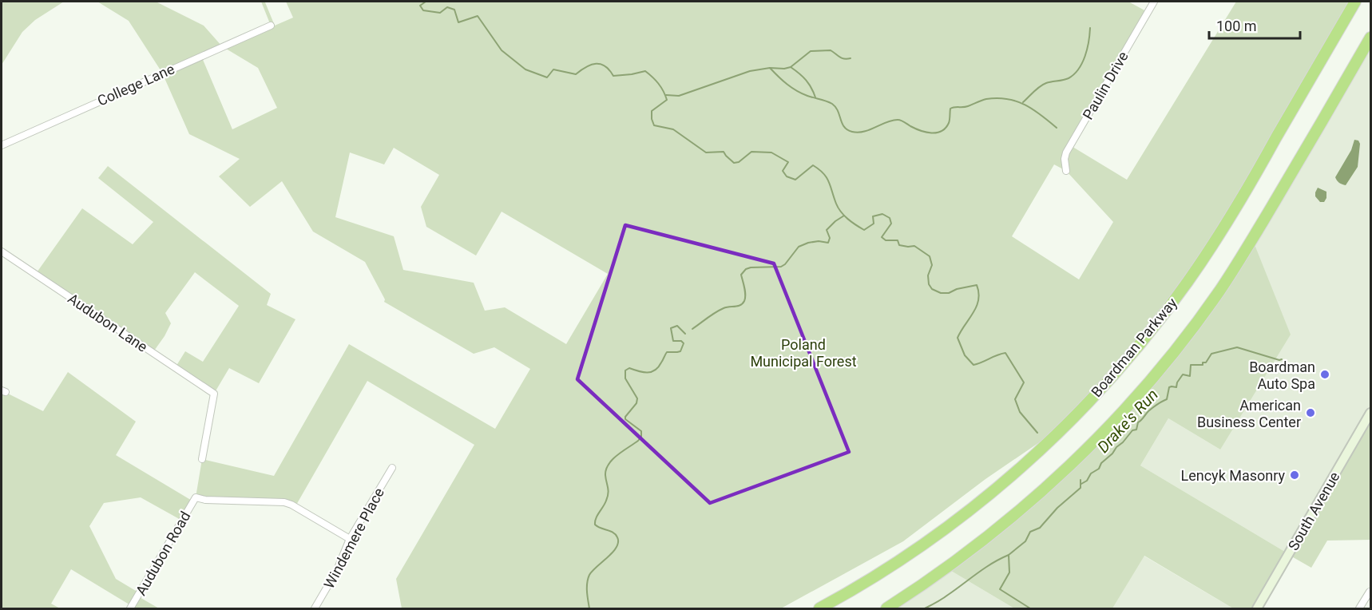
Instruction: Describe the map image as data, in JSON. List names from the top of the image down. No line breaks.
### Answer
{"streets":{"highway":["Boardman Parkway"],"main road":["South Avenue"],"street":["College Lane","Paulin Drive","Audubon Lane","Windemere Place","Audubon Road"]},"crossings":[["Windemere Place","Audubon Road"]],"water":["Drake's Run"],"parks":["Poland Municipal Forest"],"places":["Boardman Auto Spa","American Business Center","Lencyk Masonry"],"scale_bar":"100 m"}
